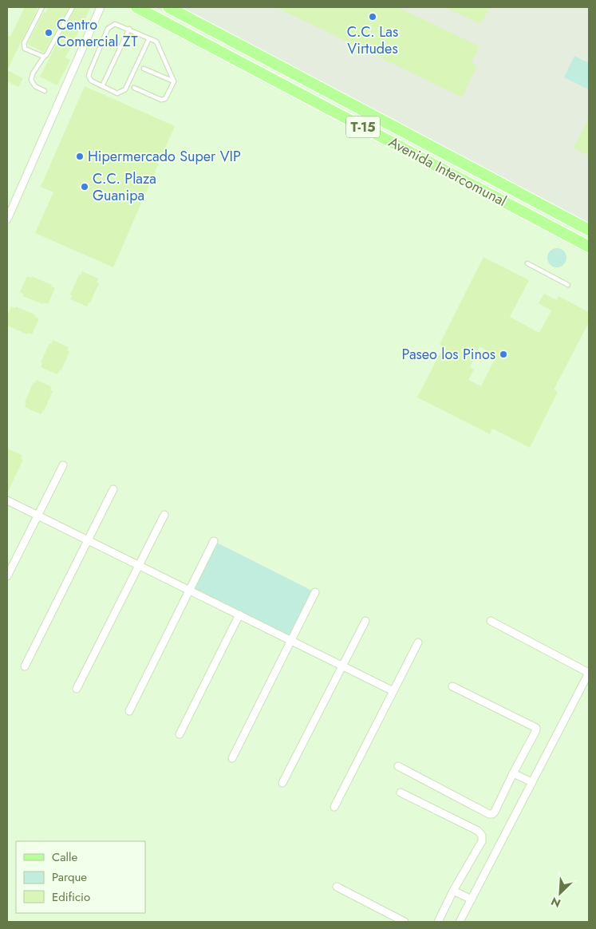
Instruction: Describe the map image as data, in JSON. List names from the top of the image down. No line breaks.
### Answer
{"streets":{"main road":["T-15","Avenida Intercomunal"]},"places":["C.C. Las Virtudes","Centro Comercial ZT","Hipermercado Super VIP","C.C. Plaza Guanipa","Paseo los Pinos"],"legend":["Calle","Parque","Edificio"],"north":"bottom left"}
